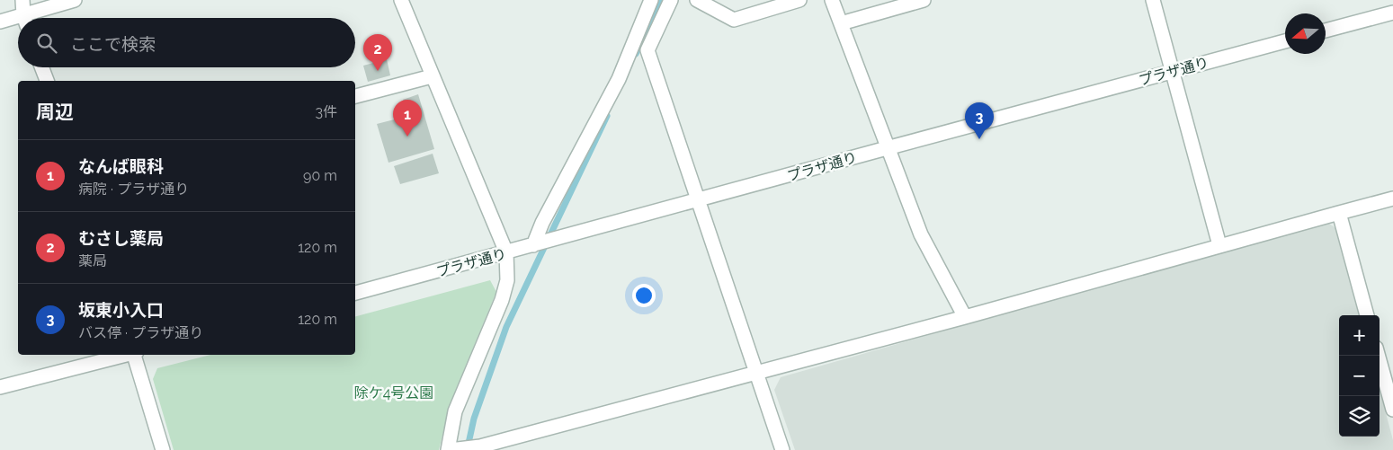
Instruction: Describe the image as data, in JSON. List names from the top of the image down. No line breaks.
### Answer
{"streets":{"street":["プラザ通り"]},"parks":["除ケ4号公園"],"north":"left","page":{"search":"ここで検索","pins":["2","1","3"],"heading":["周辺","3件"],"list":[{"mark":"1","name":"なんば眼科","note":"病院 · プラザ通り","value":"90 m"},{"mark":"2","name":"むさし薬局","note":"薬局","value":"120 m"},{"mark":"3","name":"坂東小入口","note":"バス停 · プラザ通り","value":"120 m"}],"map_buttons":["+","−"]}}
